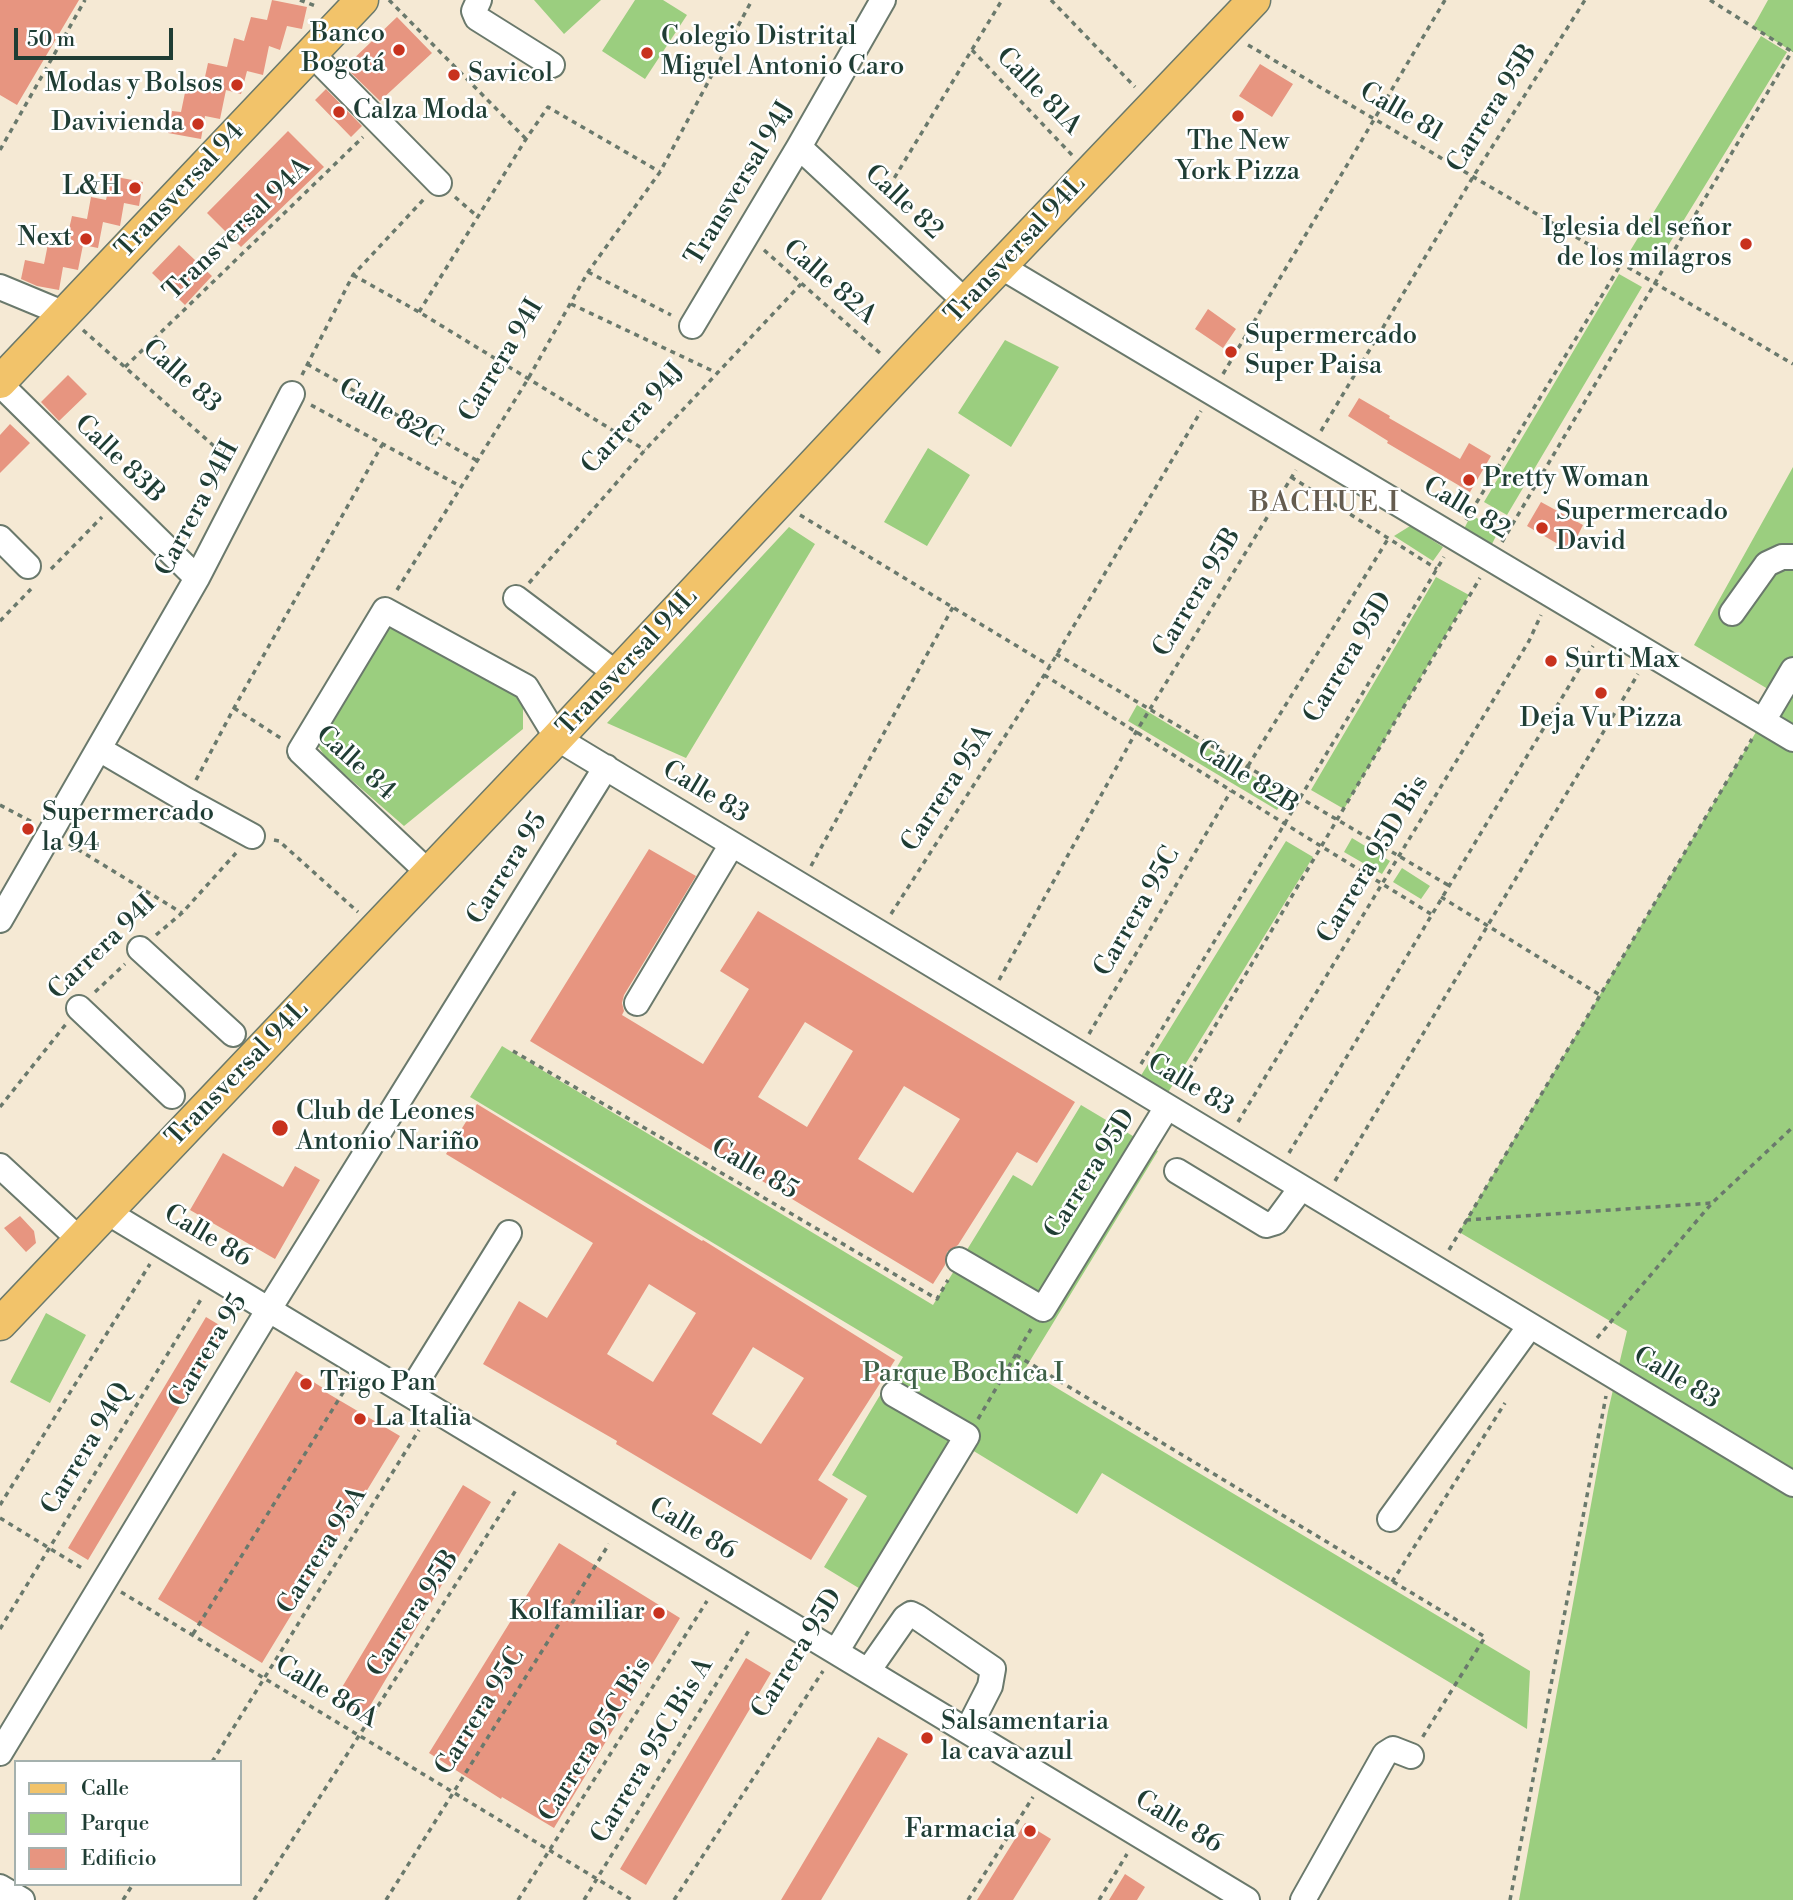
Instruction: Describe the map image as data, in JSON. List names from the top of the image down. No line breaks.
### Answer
{"streets":{"main road":["Transversal 94","Transversal 94L"],"street":["Transversal 94J","Calle 82","Calle 83","Calle 83B","Carrera 94H","Carrera 95D","Calle 84","Carrera 95","Calle 86"],"path":["Calle 81A","Carrera 95B","Calle 81","Transversal 94A","Calle 82A","Carrera 94I","Calle 82C","Carrera 94J","Calle 82B","Carrera 95A","Carrera 95D Bis","Carrera 95C","Calle 85","Carrera 94Q","Calle 86A","Carrera 95C Bis","Carrera 95C Bis A"]},"crossings":[["Carrera 95B","Calle 81"],["Carrera 95B","Calle 82"],["Carrera 95B","Calle 83"],["Carrera 95B","Calle 82B"],["Carrera 95B","Calle 86A"],["Calle 81","Carrera 95D"],["Calle 81","Carrera 95A"],["Transversal 94J","Calle 82"],["Transversal 94J","Calle 82A"],["Transversal 94","Calle 83"],["Transversal 94","Calle 83B"],["Calle 82","Transversal 94L"],["Calle 82","Carrera 95D"],["Calle 82","Carrera 95A"],["Calle 82","Carrera 95D Bis"],["Transversal 94A","Calle 83"],["Transversal 94L","Calle 83"],["Transversal 94L","Calle 84"],["Transversal 94L","Calle 86"],["Calle 82A","Carrera 94J"],["Carrera 94I","Calle 82C"],["Calle 83","Carrera 94H"],["Calle 83","Carrera 95D"],["Calle 83","Carrera 95A"],["Calle 83","Carrera 95D Bis"],["Calle 83","Carrera 95"],["Calle 83","Carrera 95C"],["Calle 82C","Carrera 94H"],["Calle 83B","Carrera 94H"],["Carrera 95D","Calle 82B"],["Carrera 95D","Calle 86"],["Calle 82B","Carrera 95A"],["Calle 82B","Carrera 95D Bis"],["Calle 82B","Carrera 95C"],["Carrera 95A","Calle 86A"],["Carrera 95","Calle 86"],["Carrera 95","Calle 86A"],["Carrera 95C","Calle 86A"],["Carrera 94Q","Calle 86A"],["Calle 86A","Carrera 95C Bis"],["Calle 86A","Carrera 95C Bis A"]],"districts":["BACHUE I"],"parks":["Parque Bochica I"],"places":["Banco Bogotá","Colegio Distrital Miguel Antonio Caro","Savicol","Modas y Bolsos","Calza Moda","The New York Pizza","Davivienda","L&H","Next","Iglesia del señor de los milagros","Supermercado Super Paisa","Pretty Woman","Supermercado David","Surti Max","Deja Vu Pizza","Supermercado la 94","Club de Leones Antonio Nariño","Trigo Pan","La Italia","Kolfamiliar","Salsamentaria la cava azul","Farmacia"],"legend":["Calle","Parque","Edificio"],"scale_bar":"50 m"}
